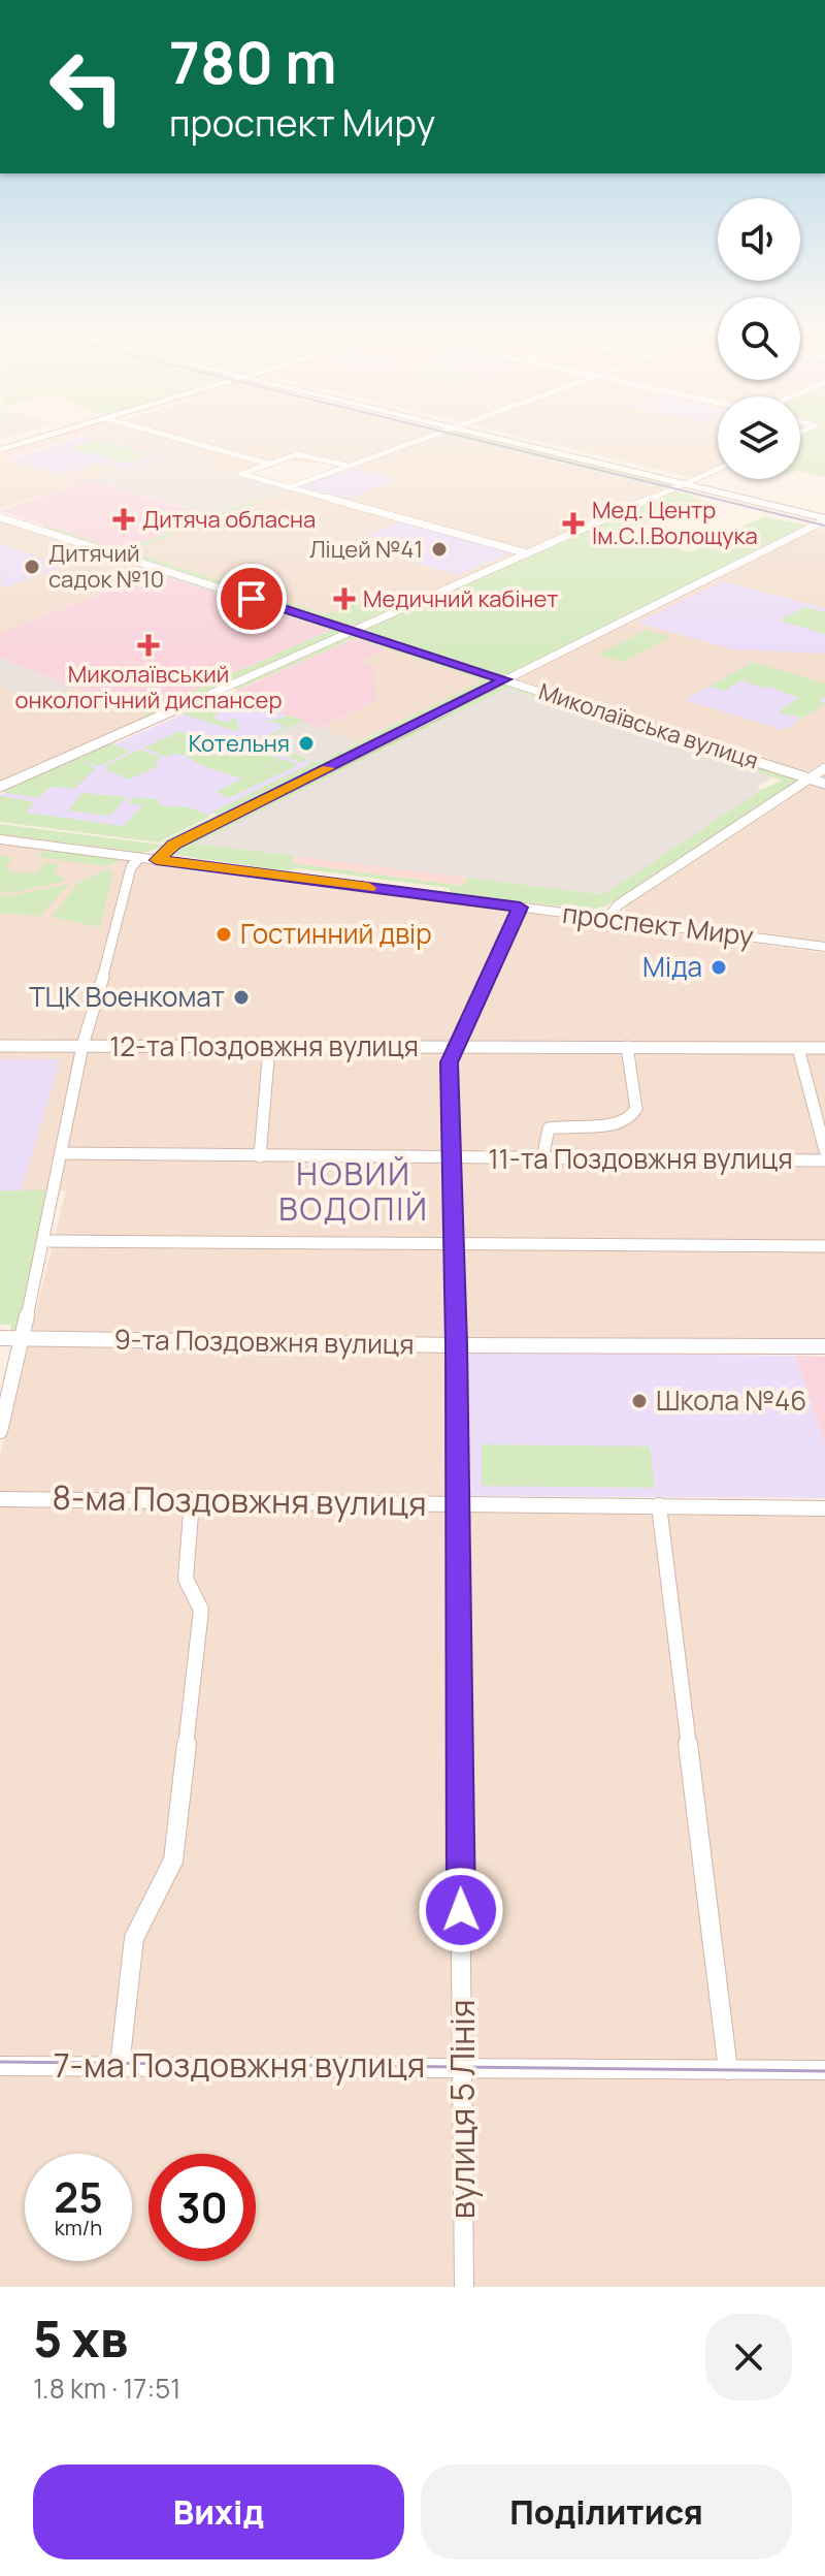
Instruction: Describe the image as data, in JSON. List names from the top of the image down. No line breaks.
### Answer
{"streets":{"main road":["проспект Миру"],"street":["Миколаївська вулиця","12-та Поздовжня вулиця","11-та Поздовжня вулиця","9-та Поздовжня вулиця","8-ма Поздовжня вулиця","7-ма Поздовжня вулиця","вулиця 5 Лінія"]},"crossings":[["проспект Миру","вулиця 5 Лінія"],["12-та Поздовжня вулиця","вулиця 5 Лінія"],["11-та Поздовжня вулиця","вулиця 5 Лінія"],["9-та Поздовжня вулиця","вулиця 5 Лінія"],["8-ма Поздовжня вулиця","вулиця 5 Лінія"],["7-ма Поздовжня вулиця","вулиця 5 Лінія"]],"districts":["НОВИЙ ВОДОПІЙ"],"places":{"health":["Дитяча обласна","Мед. Центр Ім.С.І.Волощука","Медичний кабінет","Миколаївський онкологічний диспансер"],"other":["Ліцей №41","Дитячий садок №10","Котельня","Гостинний двір","Міда","ТЦК Военкомат","Школа №46"]},"page":{"turn":["780 m","проспект Миру"],"speed":"25 km/h","limit":"30","heading":["5 хв","1.8 km · 17:51"],"buttons":["Вихід","Поділитися"]}}
